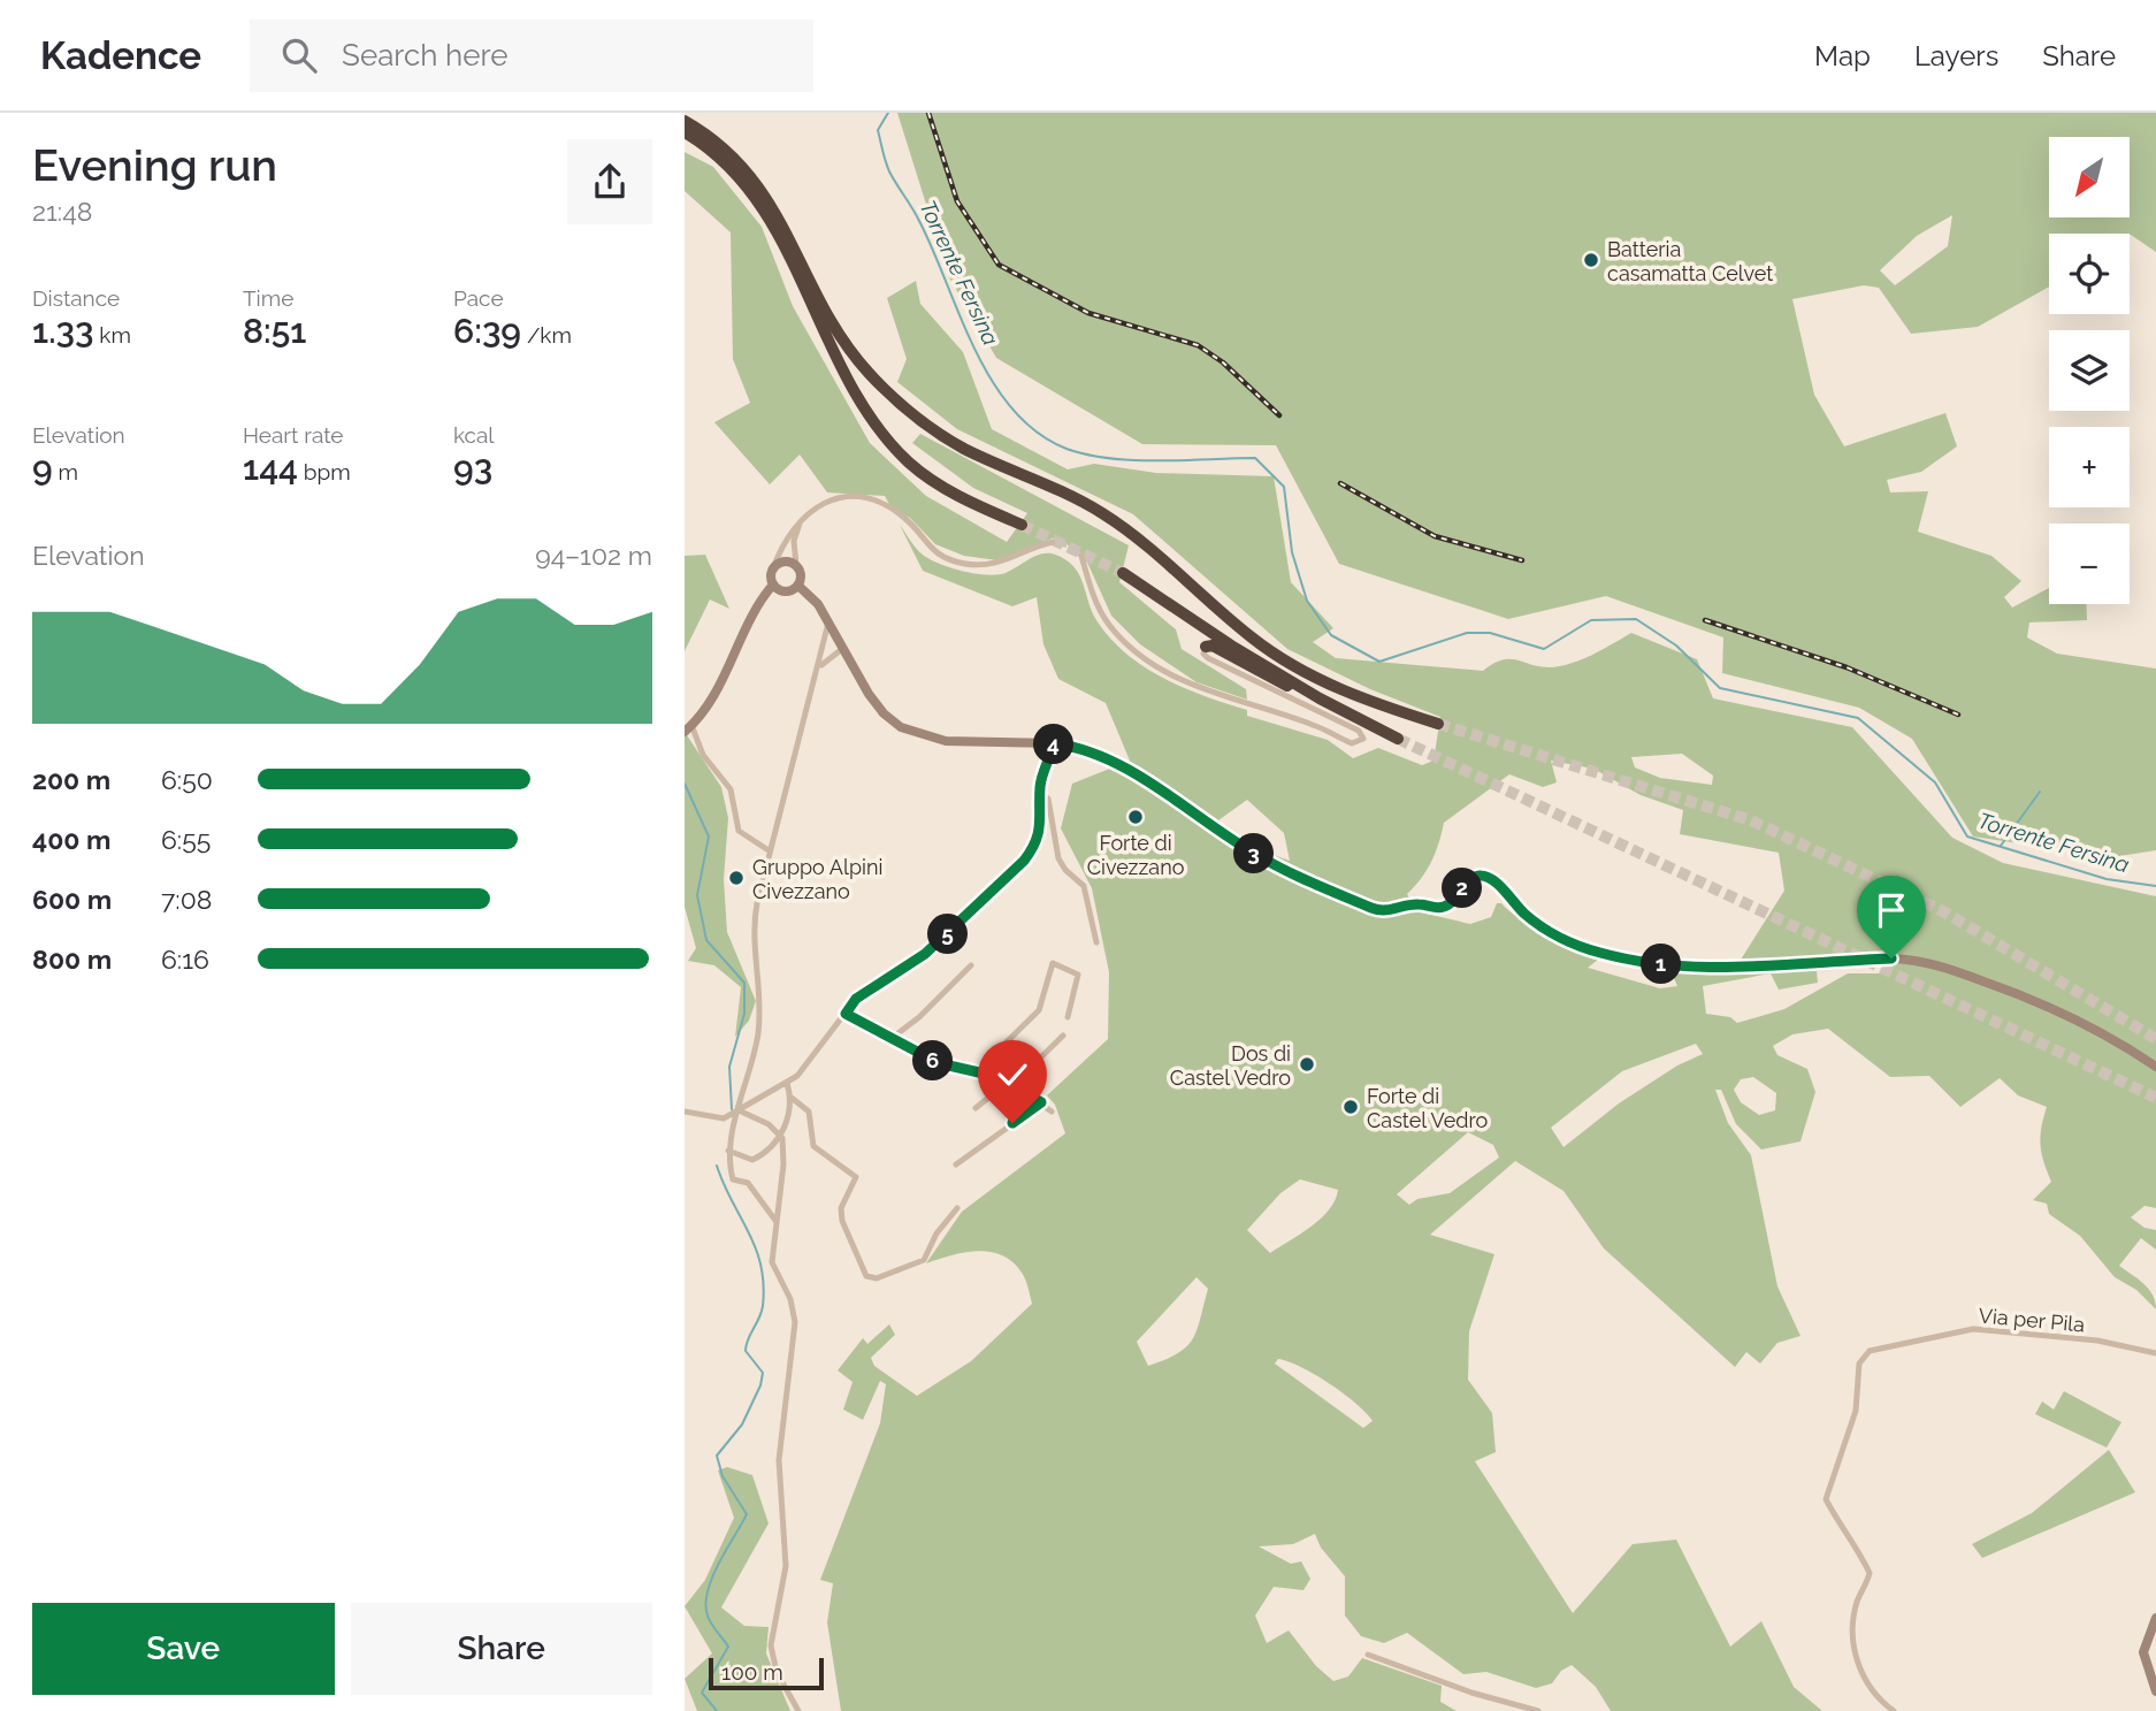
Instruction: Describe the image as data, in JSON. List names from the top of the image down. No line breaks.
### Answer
{"streets":{"street":["Via per Pila"]},"water":["Torrente Fersina"],"places":["Batteria casamatta Celvet","Forte di Civezzano","Gruppo Alpini Civezzano","Dos di Castel Vedro","Forte di Castel Vedro"],"scale_bar":"100 m","north":"bottom left","page":{"header":"Kadence","search":"Search here","nav":["Map","Layers","Share"],"heading":["Evening run","21:48"],"map_buttons":["+","−"],"stats":[["Distance","1.33 km"],["Time","8:51"],["Pace","6:39 /km"],["Elevation","9 m"],["Heart rate","144 bpm"],["kcal","93"]],"chart":["Elevation","94–102 m"],"pins":["4","3","2","5","1","6"],"list":[{"name":"200 m","note":"6:50"},{"name":"400 m","note":"6:55"},{"name":"600 m","note":"7:08"},{"name":"800 m","note":"6:16"}],"buttons":["Save","Share"],"scale":"100 m"}}
